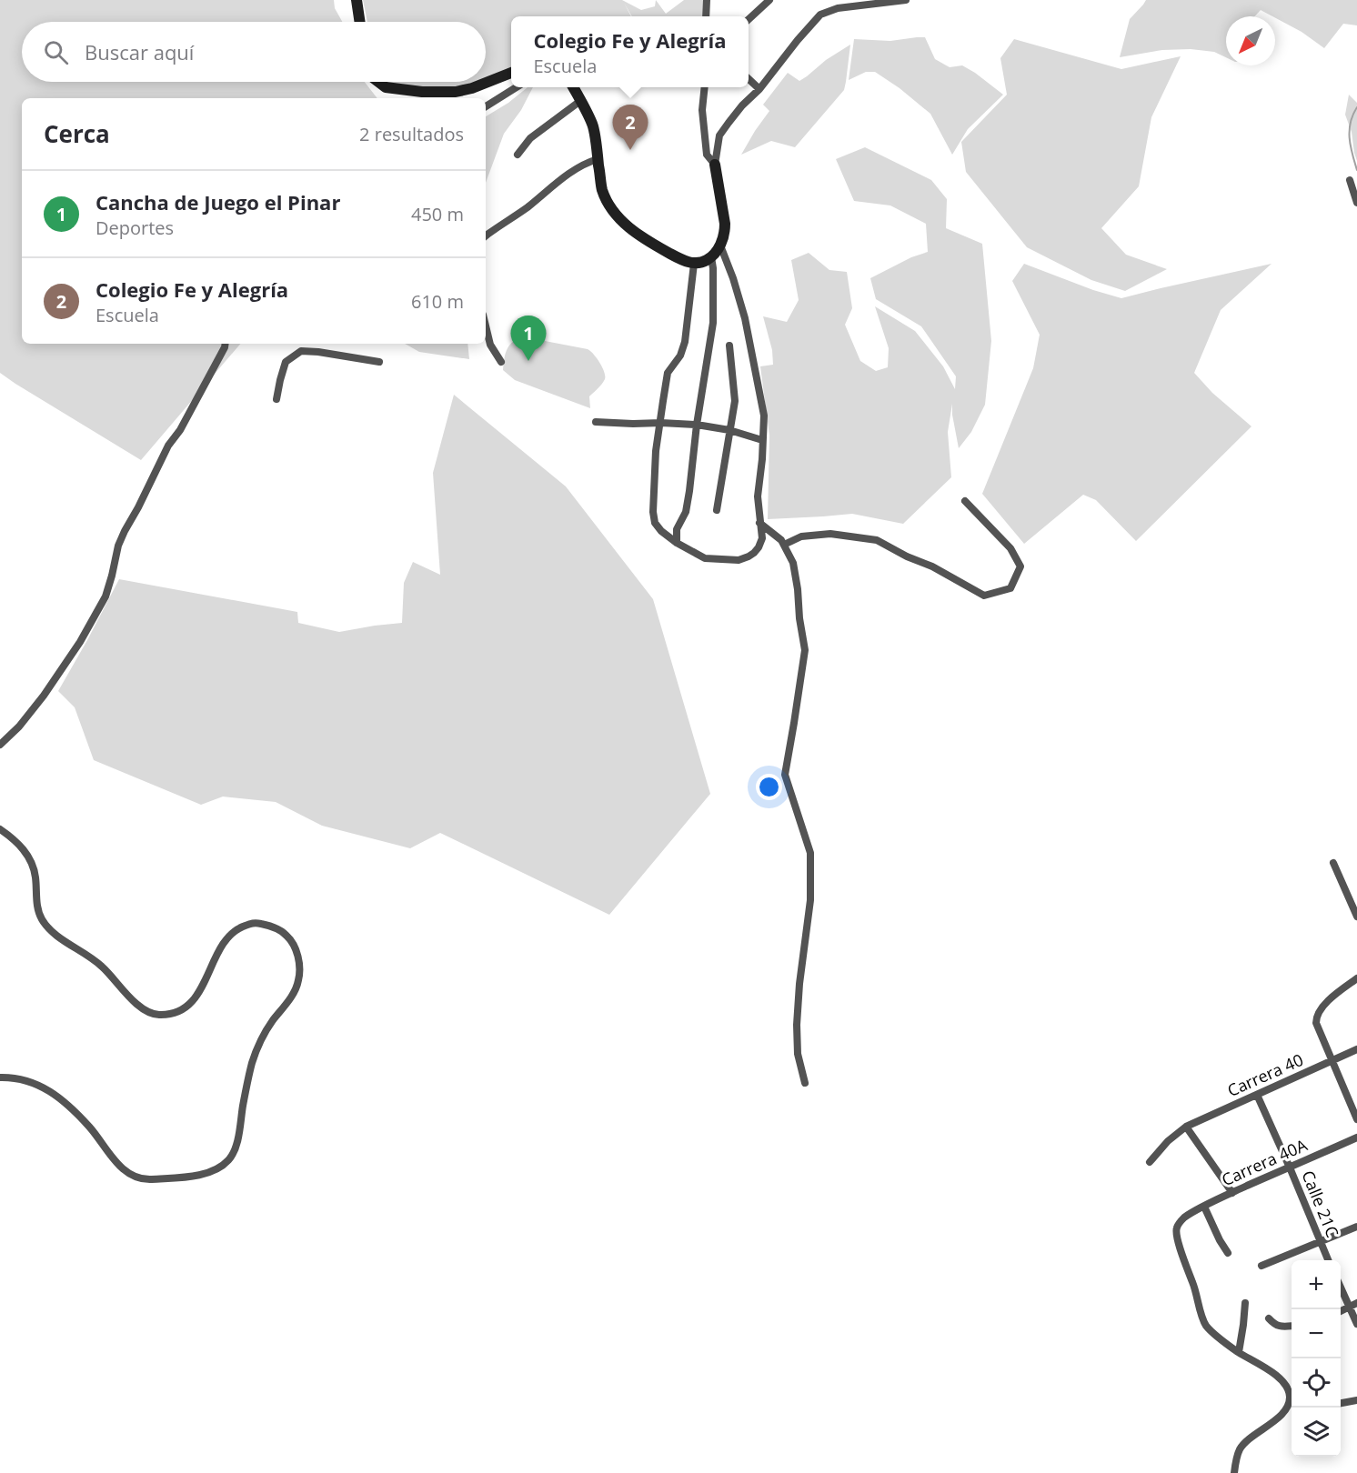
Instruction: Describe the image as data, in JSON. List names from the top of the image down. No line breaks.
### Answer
{"streets":{"street":["Carrera 40","Carrera 40A","Calle 21C"]},"crossings":[["Carrera 40","Calle 21C"],["Carrera 40A","Calle 21C"]],"north":"bottom left","page":{"popup":["Colegio Fe y Alegría","Escuela"],"search":"Buscar aquí","heading":["Cerca","2 resultados"],"pins":["2","1"],"list":[{"mark":"1","name":"Cancha de Juego el Pinar","note":"Deportes","value":"450 m"},{"mark":"2","name":"Colegio Fe y Alegría","note":"Escuela","value":"610 m"}],"map_buttons":["+","−"]}}
